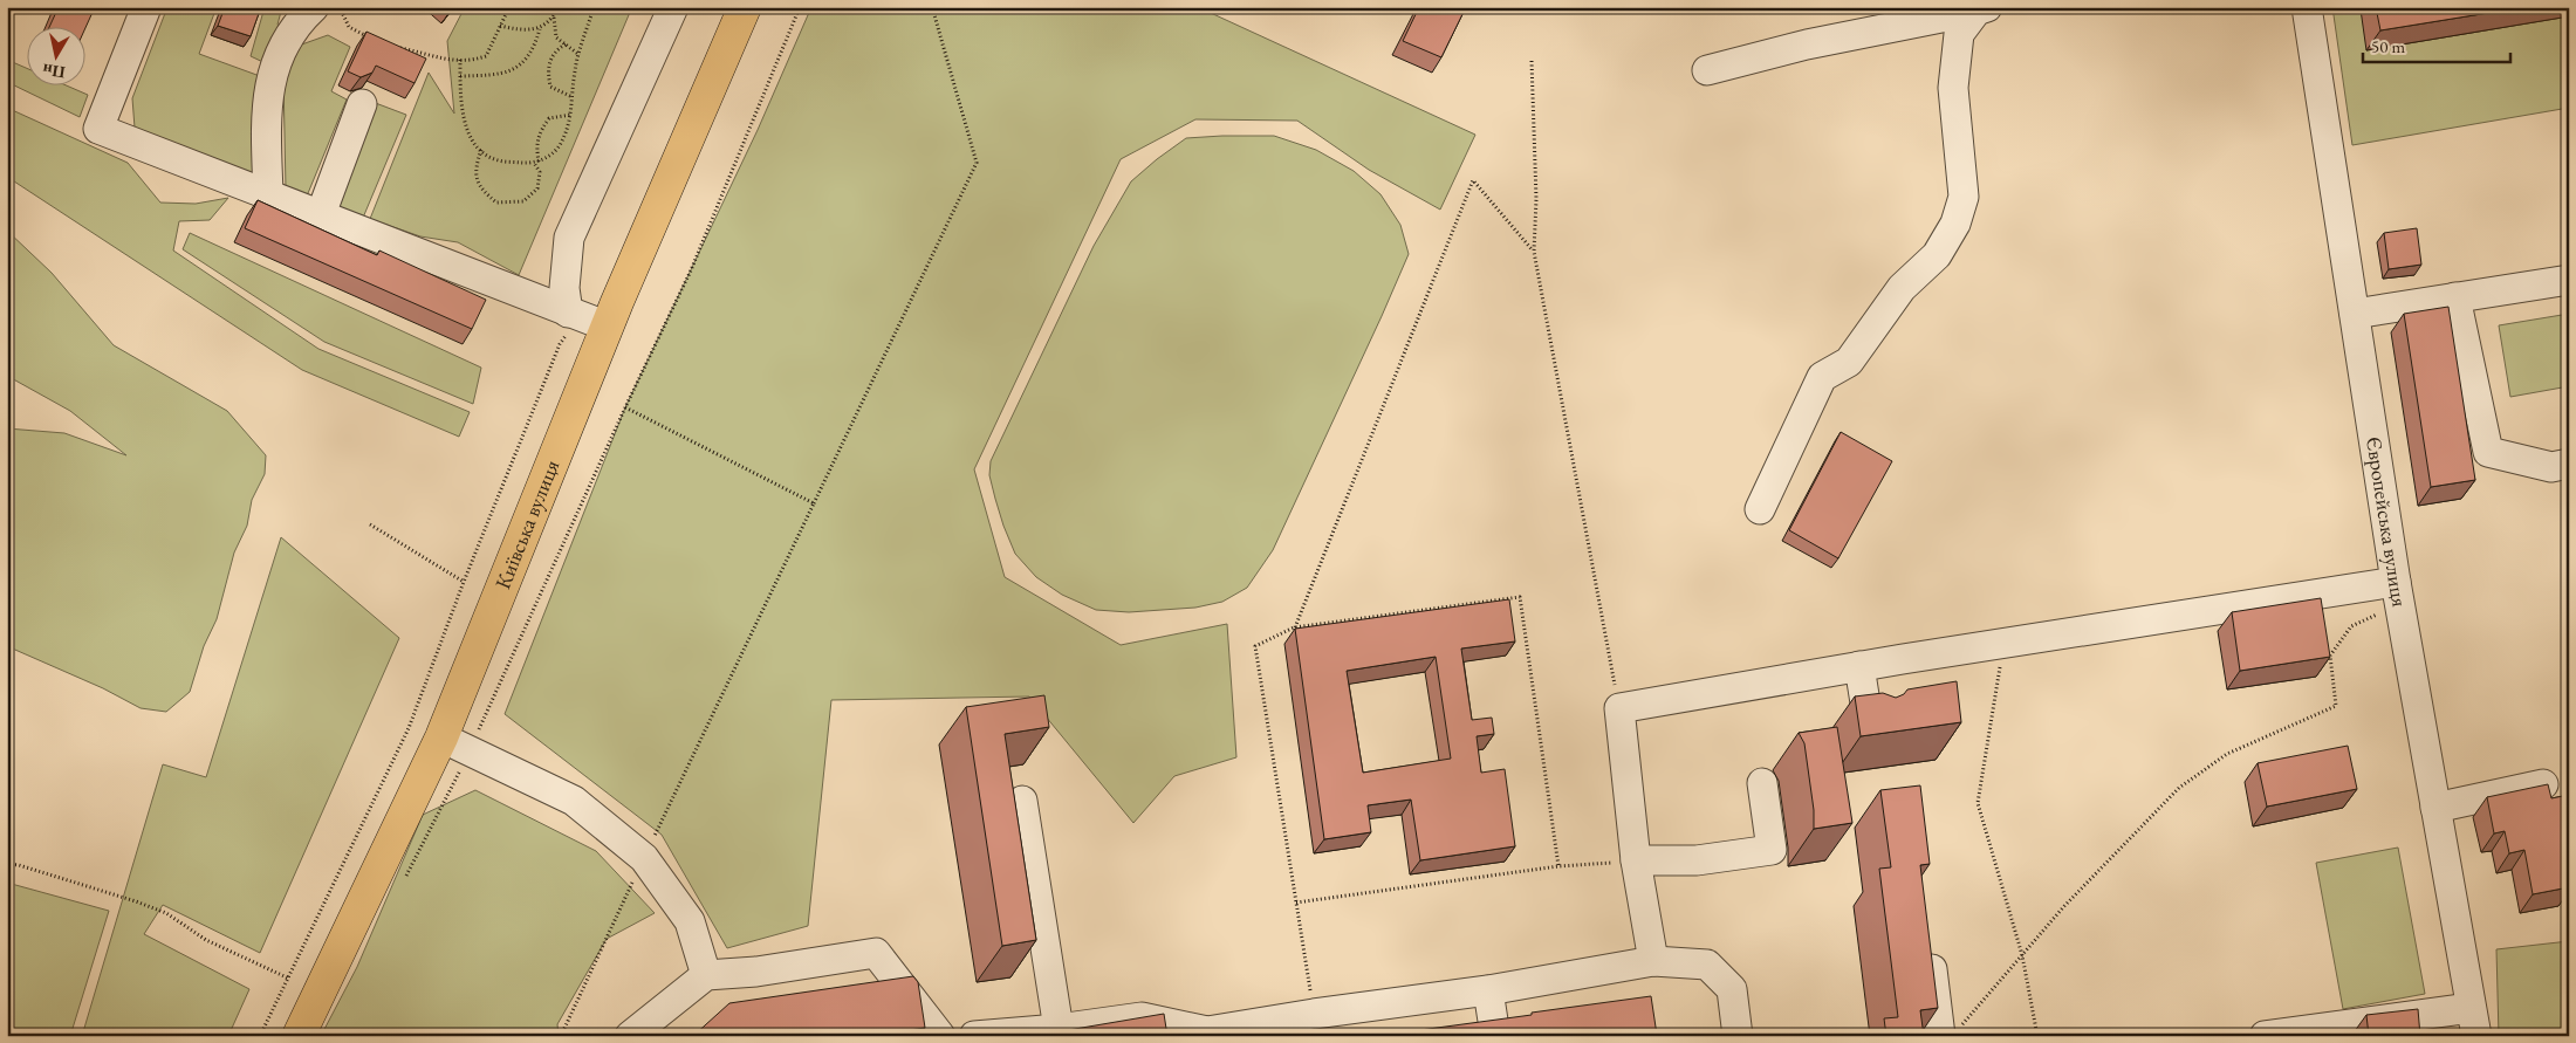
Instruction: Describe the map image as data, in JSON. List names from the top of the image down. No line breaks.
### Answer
{"streets":{"main road":["Київська вулиця"],"street":["Європейська вулиця"]},"scale_bar":"50 m","north":"bottom"}
